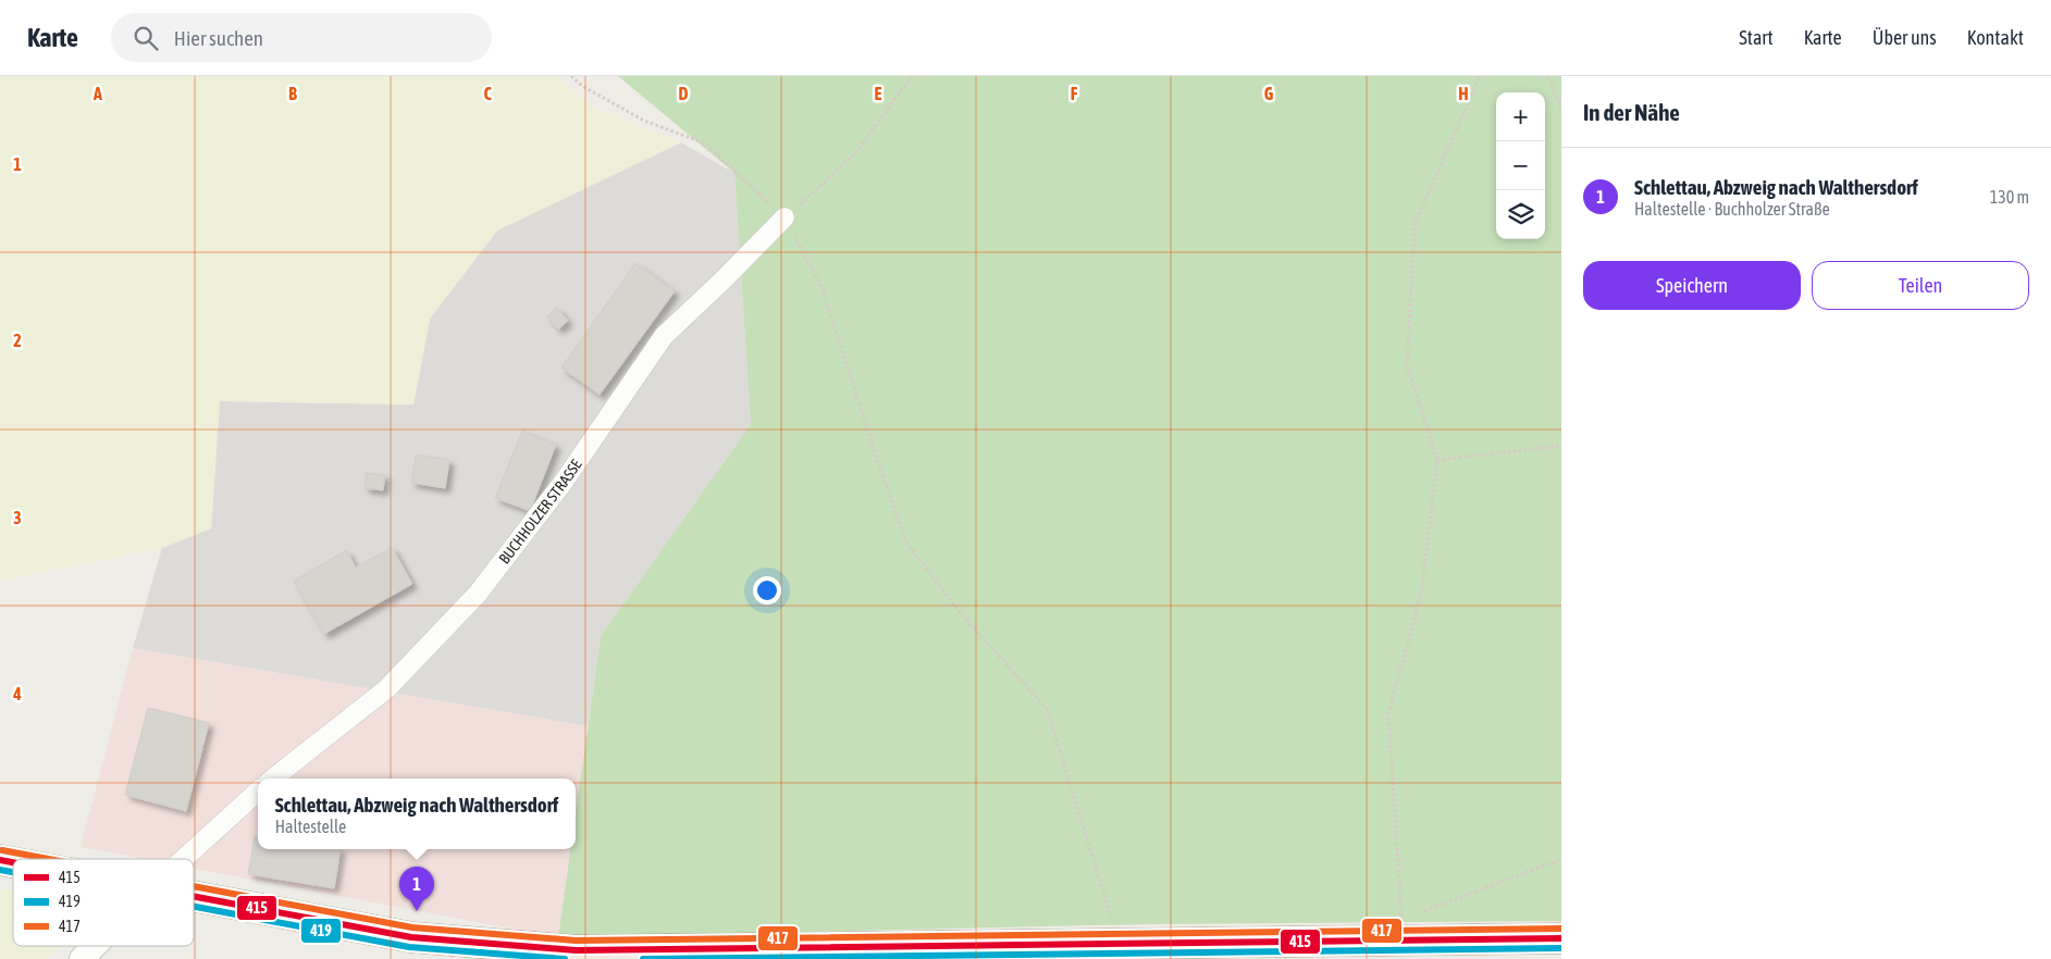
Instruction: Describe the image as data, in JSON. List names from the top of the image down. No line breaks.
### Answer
{"streets":{"street":["BUCHHOLZER STRASSE"]},"lines":["transit line 417","transit line 415","transit line 419"],"legend":["415","419","417"],"page":{"header":"Karte","search":"Hier suchen","nav":["Start","Karte","Über uns","Kontakt"],"heading":"In der Nähe","map_buttons":["+","−"],"list":[{"mark":"1","name":"Schlettau, Abzweig nach Walthersdorf","note":"Haltestelle · Buchholzer Straße","value":"130 m"}],"buttons":["Speichern","Teilen"],"popup":["Schlettau, Abzweig nach Walthersdorf","Haltestelle"],"pins":"1"},"grid":{"columns":["A","B","C","D","E","F","G","H"],"rows":["1","2","3","4"]}}
